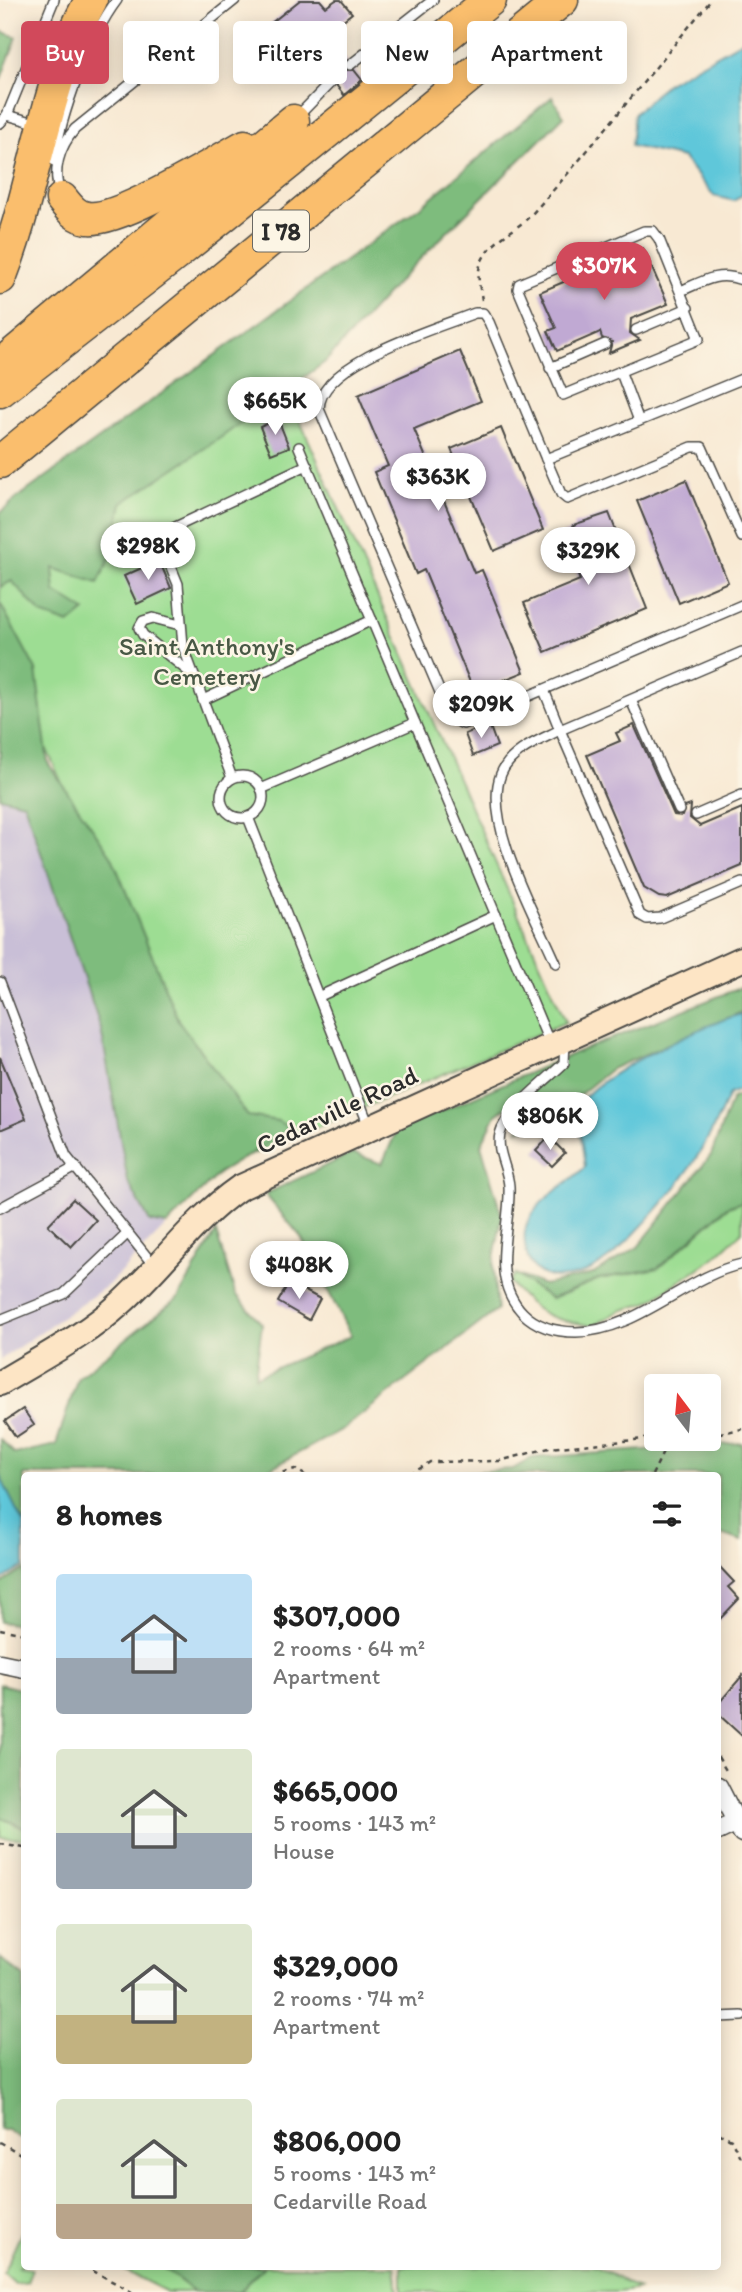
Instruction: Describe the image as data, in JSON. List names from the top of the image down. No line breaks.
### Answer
{"streets":{"highway":["I 78"],"main road":["Cedarville Road"]},"parks":["Saint Anthony's Cemetery"],"north":"top","page":{"chip":["Buy","Rent","Filters","New","Apartment"],"price":["$307K","$665K","$363K","$298K","$329K","$209K","$806K","$408K"],"heading":"8 homes","list":[{"name":"$307,000","note":"2 rooms · 64 m² · Apartment"},{"name":"$665,000","note":"5 rooms · 143 m² · House"},{"name":"$329,000","note":"2 rooms · 74 m² · Apartment"},{"name":"$806,000","note":"5 rooms · 143 m² · Cedarville Road"}]}}
